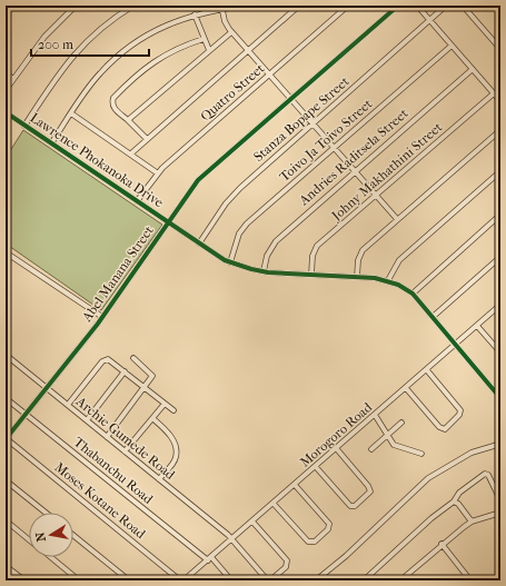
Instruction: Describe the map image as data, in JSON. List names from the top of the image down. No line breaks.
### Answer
{"streets":{"street":["Quatro Street","Stanza Bopape Street","Toivo Ja Toivo Street","Andries Raditsela Street","Lawrence Phokanoka Drive","Johny Makhathini Street","Abel Manana Street","Morogoro Road","Archie Gumede Road","Thabanchu Road","Moses Kotane Road"]},"crossings":[["Quatro Street","Lawrence Phokanoka Drive"],["Stanza Bopape Street","Lawrence Phokanoka Drive"],["Toivo Ja Toivo Street","Lawrence Phokanoka Drive"],["Andries Raditsela Street","Lawrence Phokanoka Drive"],["Lawrence Phokanoka Drive","Johny Makhathini Street"],["Lawrence Phokanoka Drive","Abel Manana Street"],["Lawrence Phokanoka Drive","Morogoro Road"],["Abel Manana Street","Archie Gumede Road"],["Abel Manana Street","Thabanchu Road"],["Abel Manana Street","Moses Kotane Road"],["Morogoro Road","Archie Gumede Road"],["Morogoro Road","Thabanchu Road"]],"scale_bar":"200 m","north":"left"}
